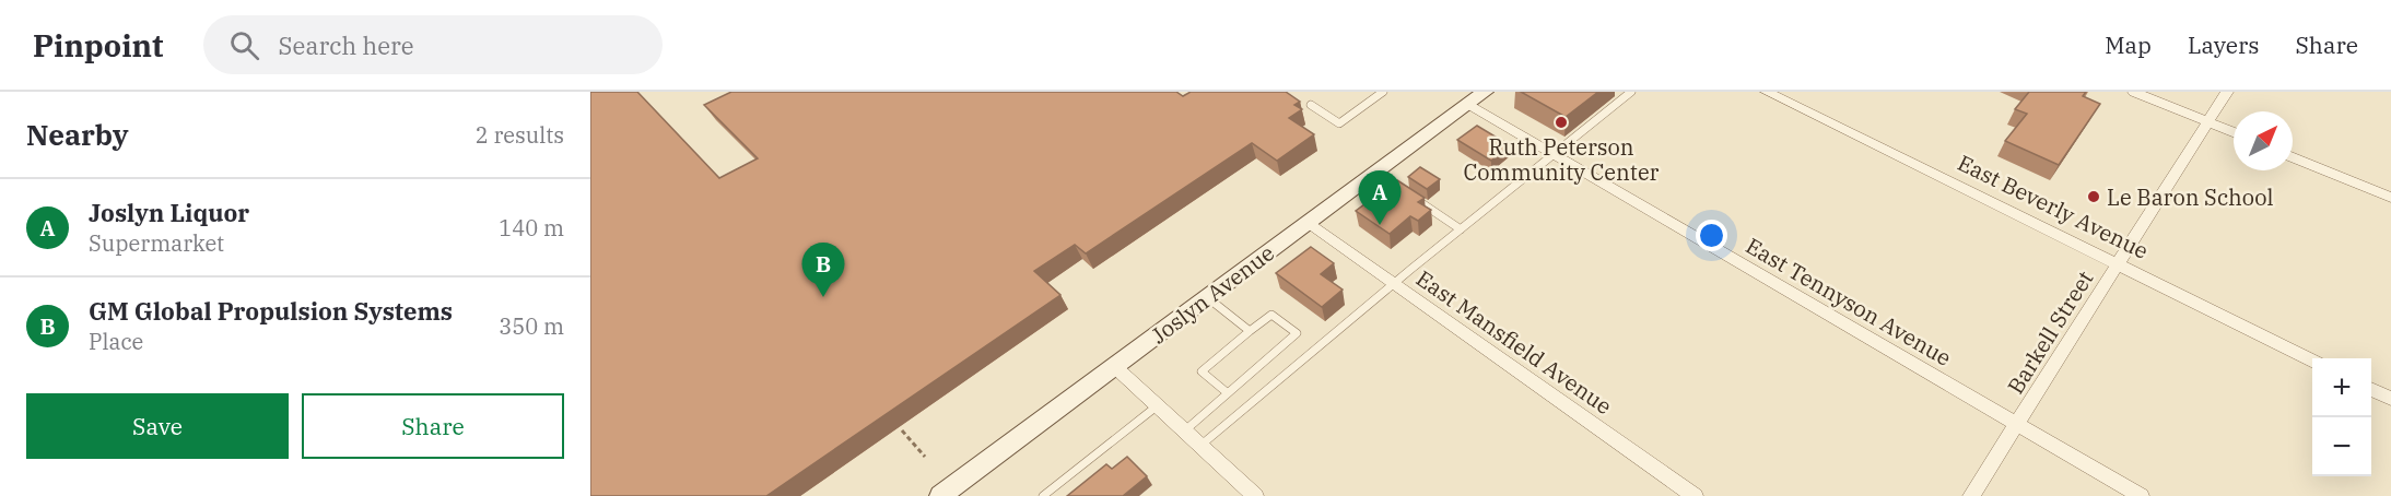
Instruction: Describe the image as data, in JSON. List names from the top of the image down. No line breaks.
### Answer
{"streets":{"main road":["Joslyn Avenue"],"street":["East Beverly Avenue","East Tennyson Avenue","Barkell Street","East Mansfield Avenue"]},"crossings":[["East Beverly Avenue","Barkell Street"],["Joslyn Avenue","East Tennyson Avenue"],["Joslyn Avenue","East Mansfield Avenue"],["East Tennyson Avenue","Barkell Street"]],"places":["Ruth Peterson Community Center","Le Baron School"],"north":"top right","page":{"header":"Pinpoint","search":"Search here","nav":["Map","Layers","Share"],"heading":["Nearby","2 results"],"pins":["A","B"],"list":[{"mark":"A","name":"Joslyn Liquor","note":"Supermarket","value":"140 m"},{"mark":"B","name":"GM Global Propulsion Systems","note":"Place","value":"350 m"}],"map_buttons":["+","−"],"buttons":["Save","Share"]}}
